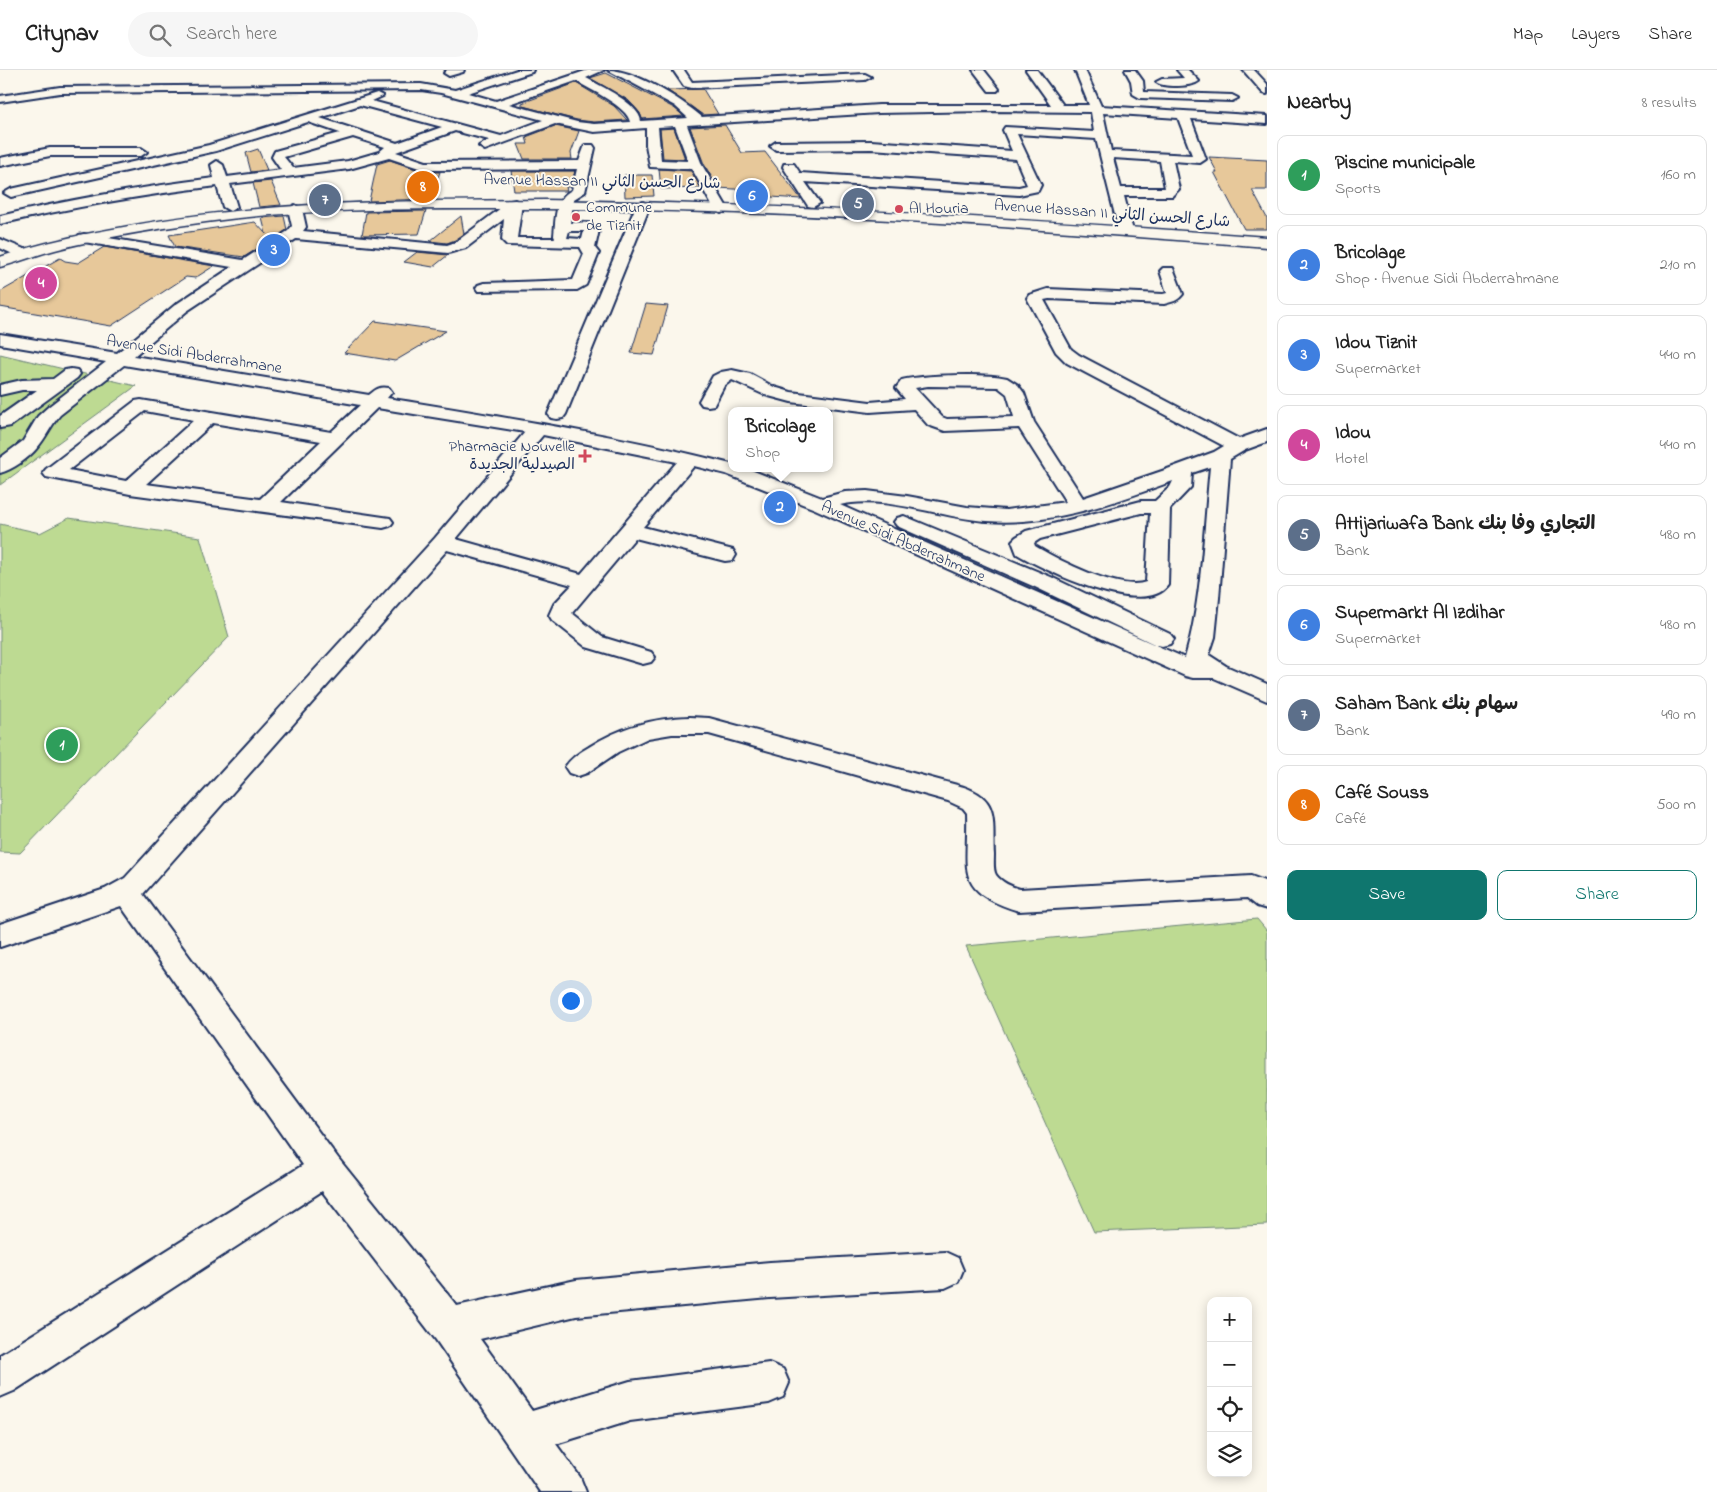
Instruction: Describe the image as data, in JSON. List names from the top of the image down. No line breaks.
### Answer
{"streets":{"main road":["Avenue Hassan II شارع الحسن الثاني"],"street":["Avenue Sidi Abderrahmane"]},"crossings":[["Avenue Hassan II شارع الحسن الثاني","Avenue Sidi Abderrahmane"]],"places":{"other":["Al Houria","Commune de Tiznit"],"health":["Pharmacie Nouvelle الصيدلية الجديدة"]},"page":{"header":"Citynav","search":"Search here","nav":["Map","Layers","Share"],"heading":["Nearby","8 results"],"list":[{"mark":"1","name":"Piscine municipale","note":"Sports","value":"160 m"},{"mark":"2","name":"Bricolage","note":"Shop · Avenue Sidi Abderrahmane","value":"210 m"},{"mark":"3","name":"Idou Tiznit","note":"Supermarket","value":"440 m"},{"mark":"4","name":"Idou","note":"Hotel","value":"440 m"},{"mark":"5","name":"Attijariwafa Bank التجاري وفا بنك","note":"Bank","value":"480 m"},{"mark":"6","name":"Supermarkt Al Izdihar","note":"Supermarket","value":"480 m"},{"mark":"7","name":"Saham Bank سهام بنك","note":"Bank","value":"490 m"},{"mark":"8","name":"Café Souss","note":"Café","value":"500 m"}],"pins":["8","6","7","5","3","4","2","1"],"popup":["Bricolage","Shop"],"buttons":["Save","Share"],"map_buttons":["+","−"]}}
